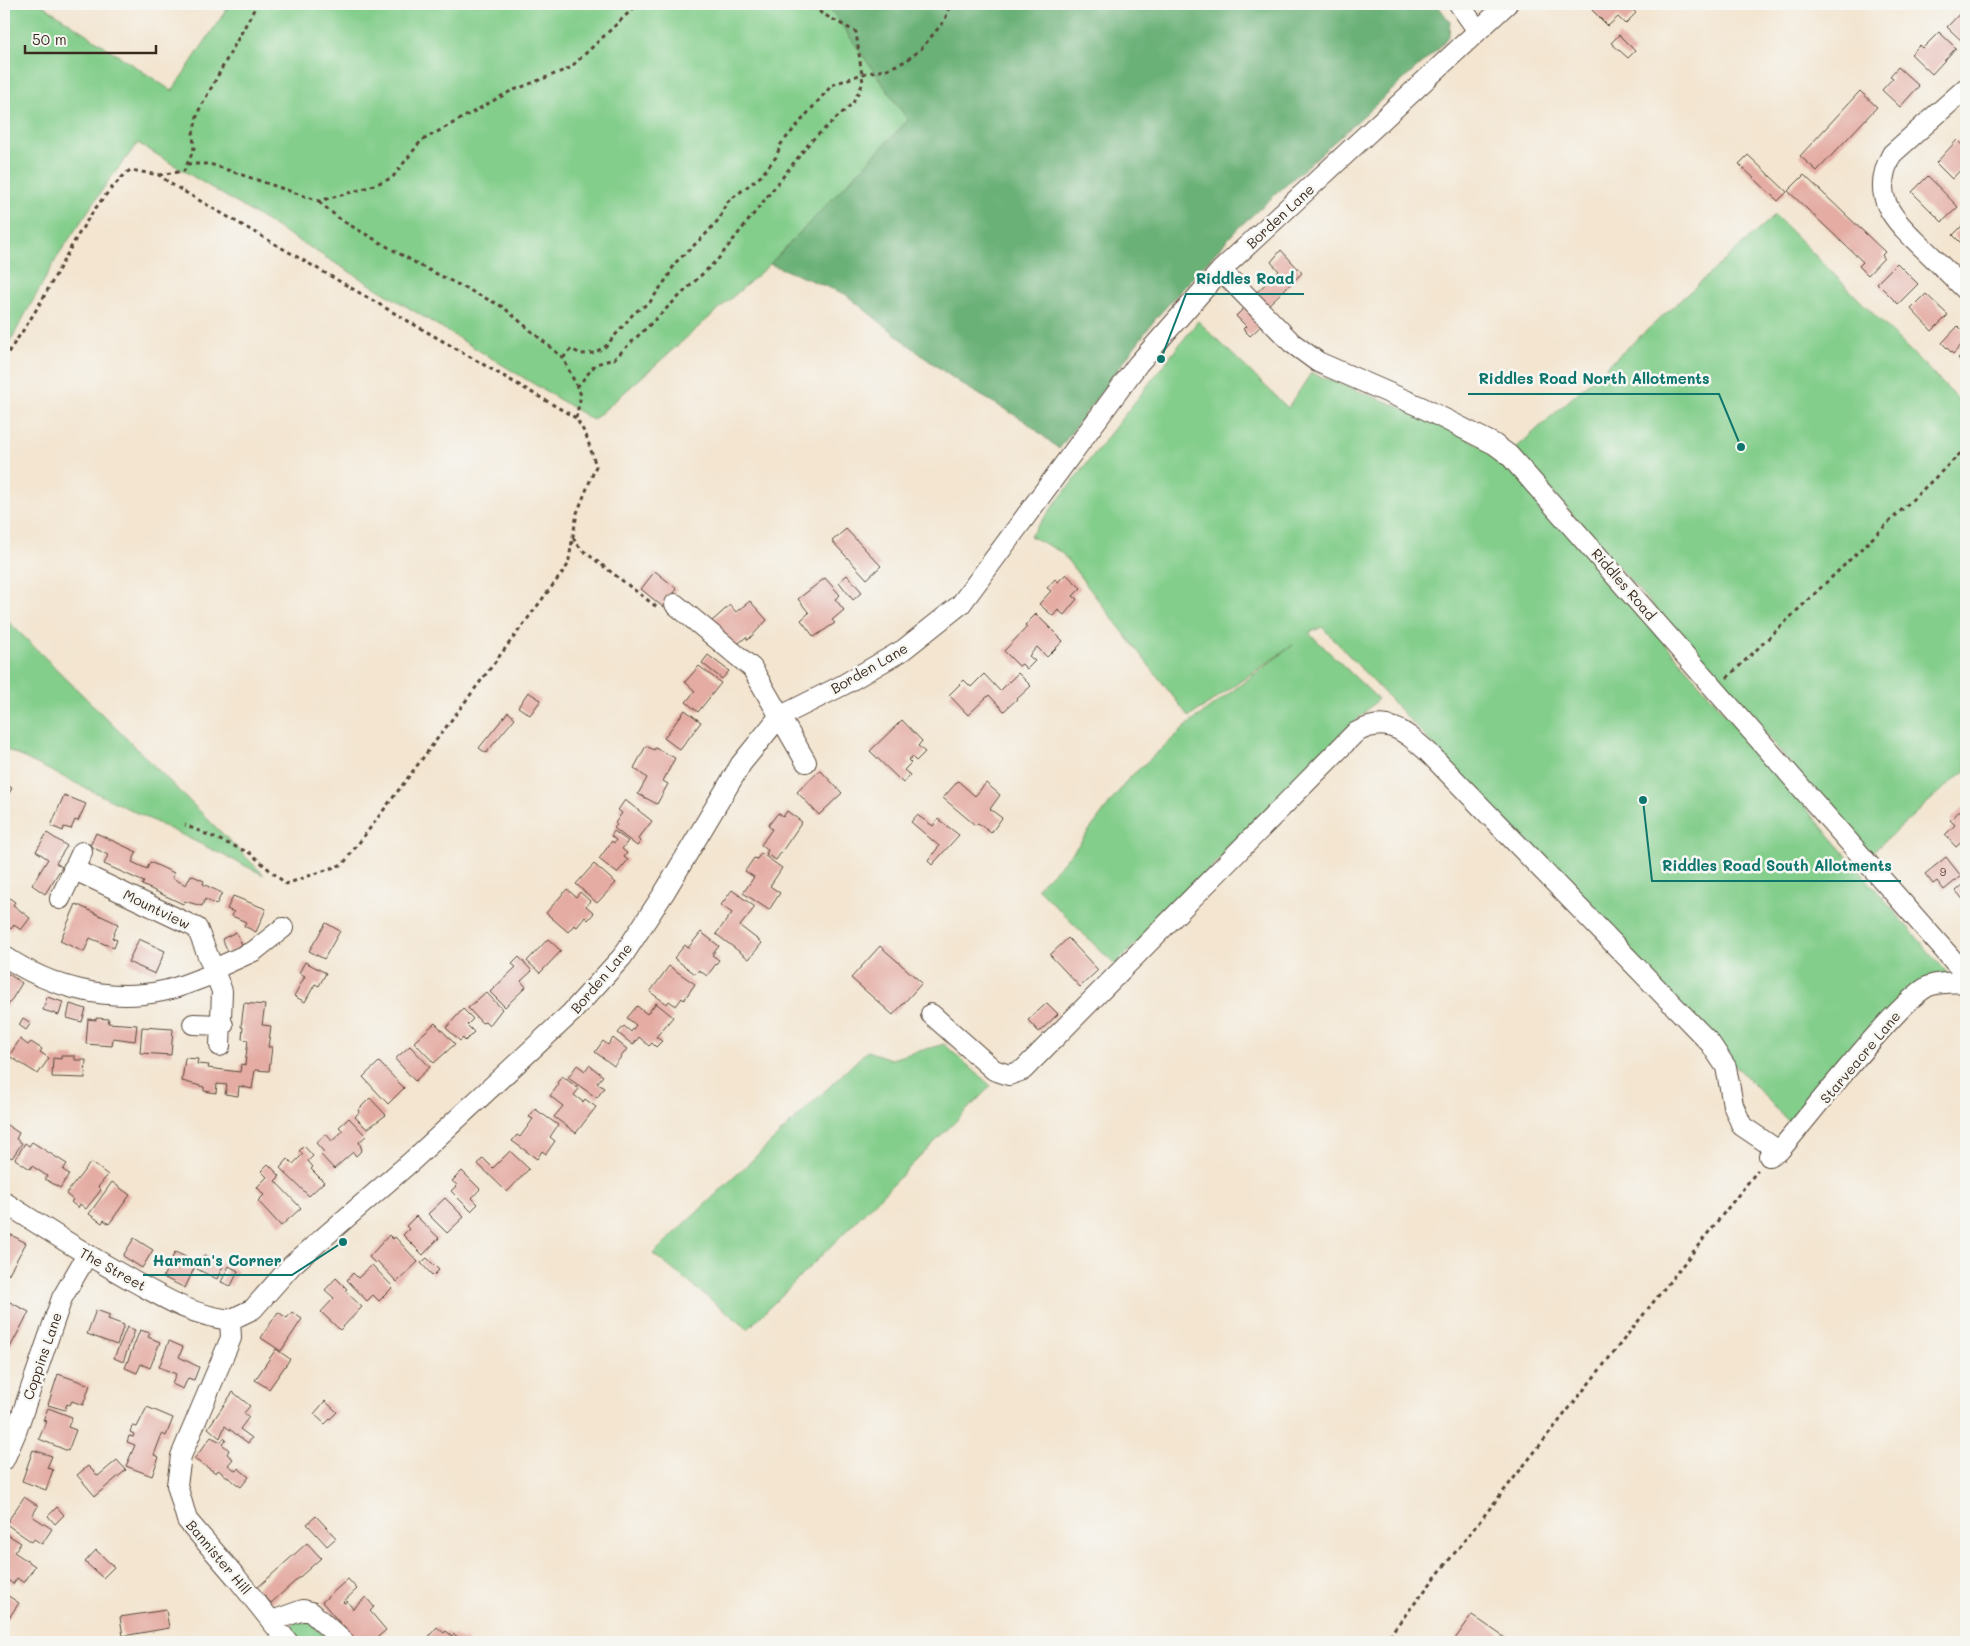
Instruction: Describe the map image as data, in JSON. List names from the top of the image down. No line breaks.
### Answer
{"streets":{"street":["Borden Lane","Riddles Road","Mountview","Starveacre Lane","The Street","Coppins Lane","Bannister Hill"]},"crossings":[["Borden Lane","Riddles Road"],["Borden Lane","The Street"],["Borden Lane","Bannister Hill"],["The Street","Coppins Lane"],["The Street","Bannister Hill"]],"places":["Riddles Road","Riddles Road North Allotments","Riddles Road South Allotments","Harman's Corner"],"house_numbers":["9"],"scale_bar":"50 m"}
